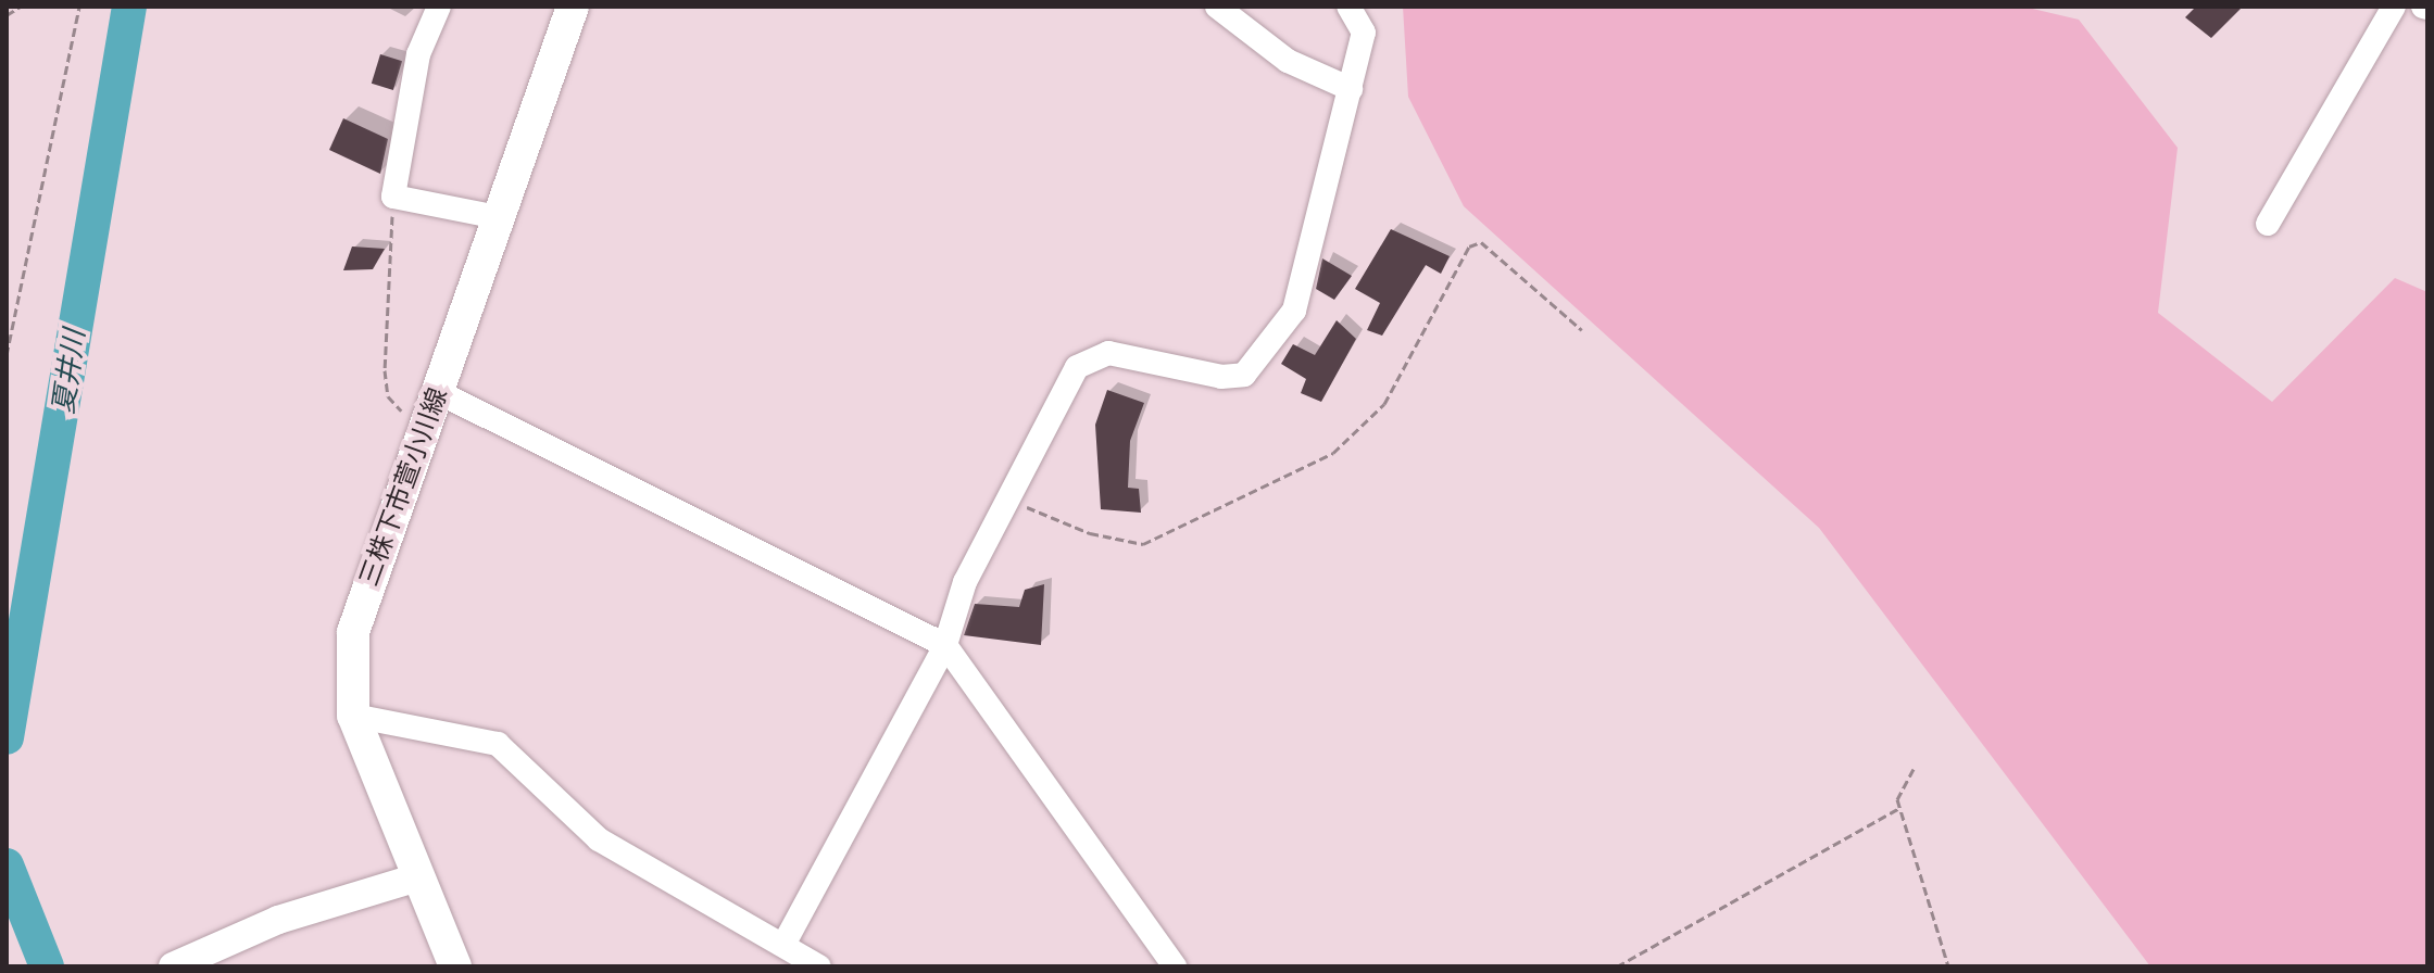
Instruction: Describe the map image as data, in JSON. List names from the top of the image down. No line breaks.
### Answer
{"streets":{"main road":["三株下市萱小川線"]},"water":["夏井川"]}
